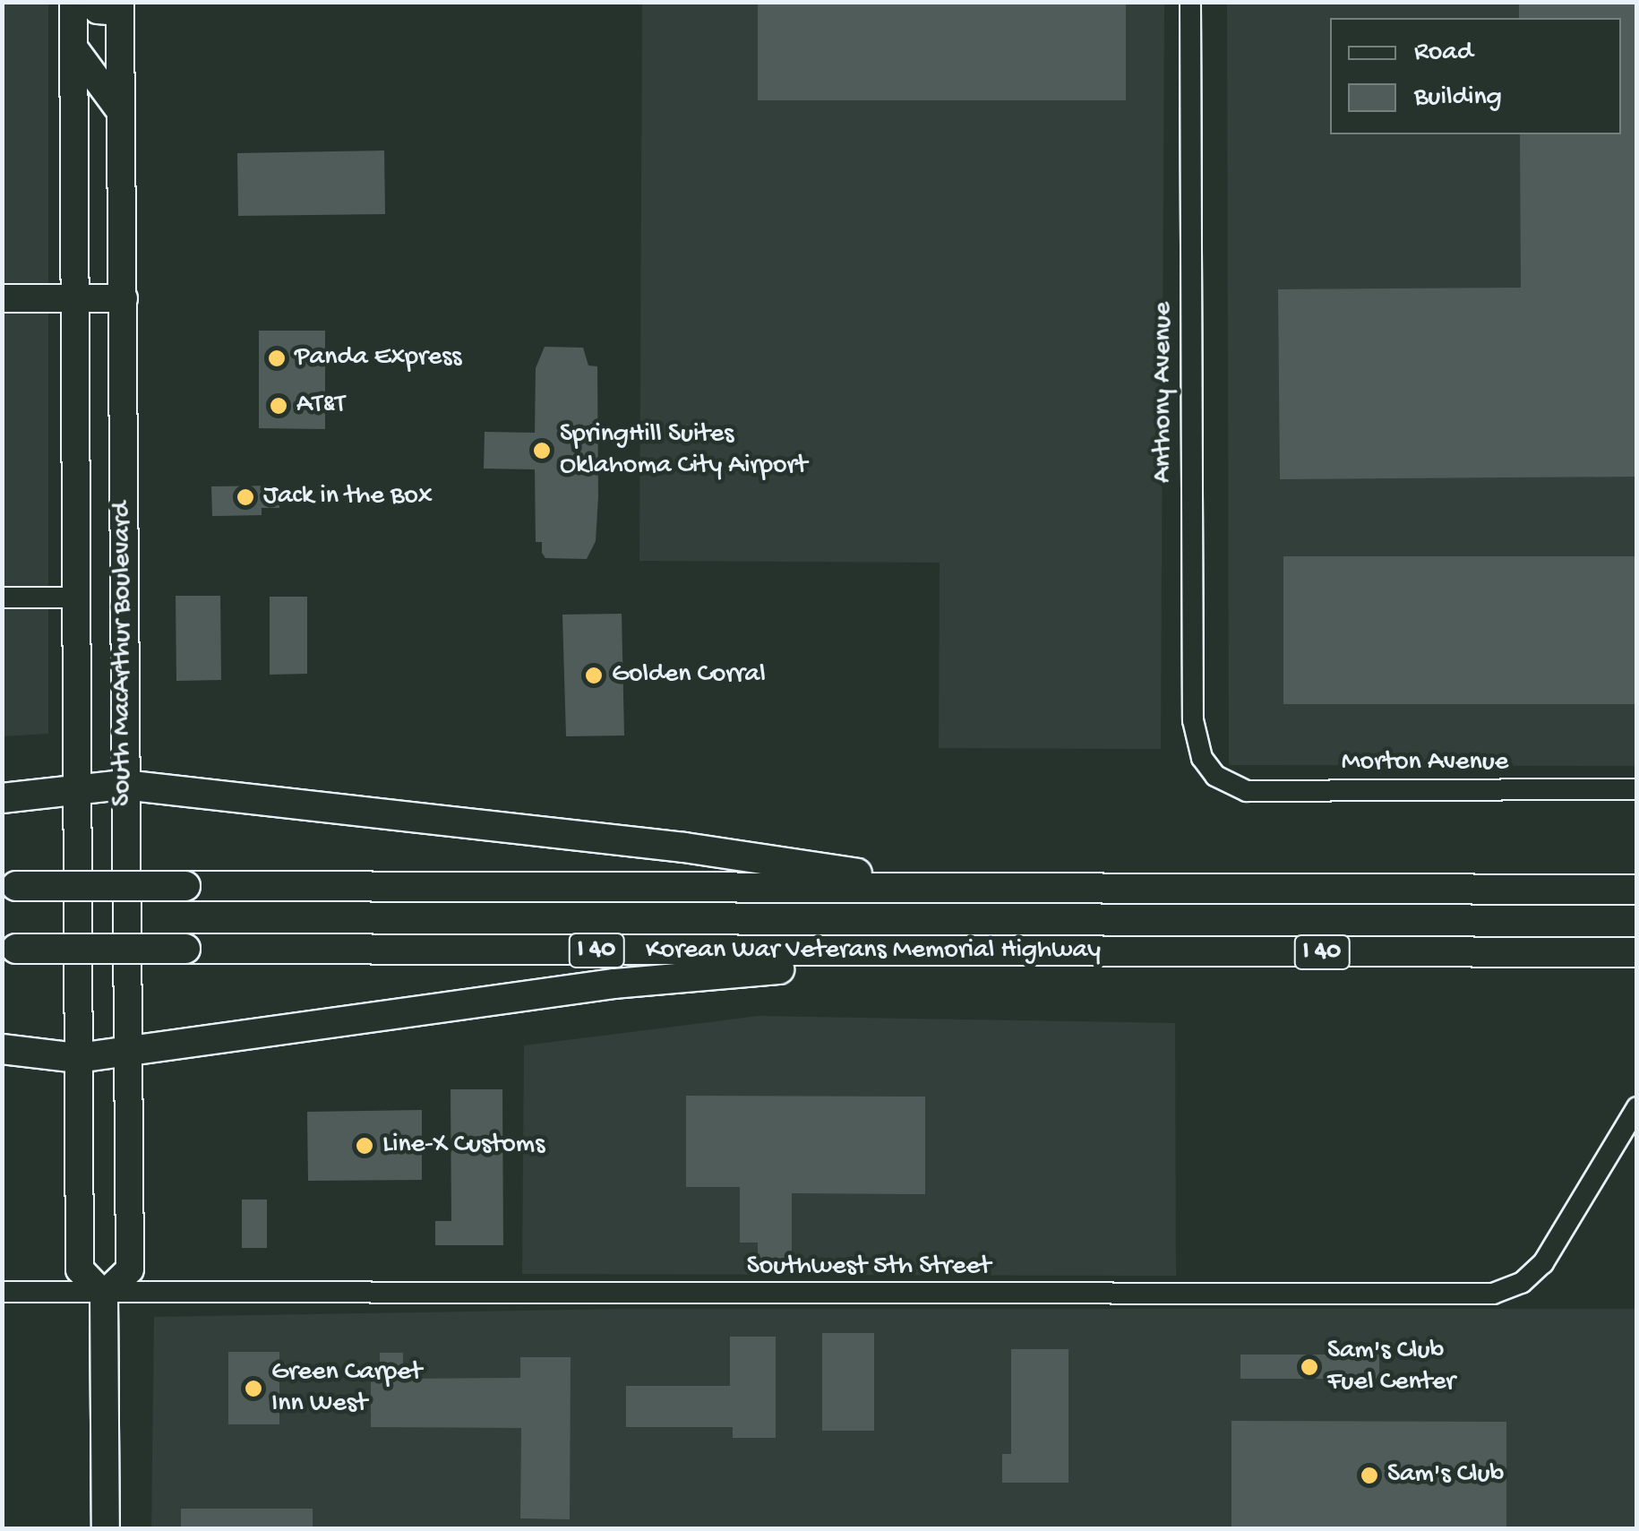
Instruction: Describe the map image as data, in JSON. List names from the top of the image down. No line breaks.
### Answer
{"streets":{"highway":["I 40","Korean War Veterans Memorial Highway"],"main road":["South MacArthur Boulevard"],"street":["Anthony Avenue","Morton Avenue","Southwest 5th Street"]},"crossings":[["Anthony Avenue","Morton Avenue"],["South MacArthur Boulevard","Southwest 5th Street"]],"places":["Panda Express","AT&T","SpringHill Suites Oklahoma City Airport","Jack in the Box","Golden Corral","Line-X Customs","Sam's Club Fuel Center","Green Carpet Inn West","Sam's Club"],"legend":["Road","Building"]}
